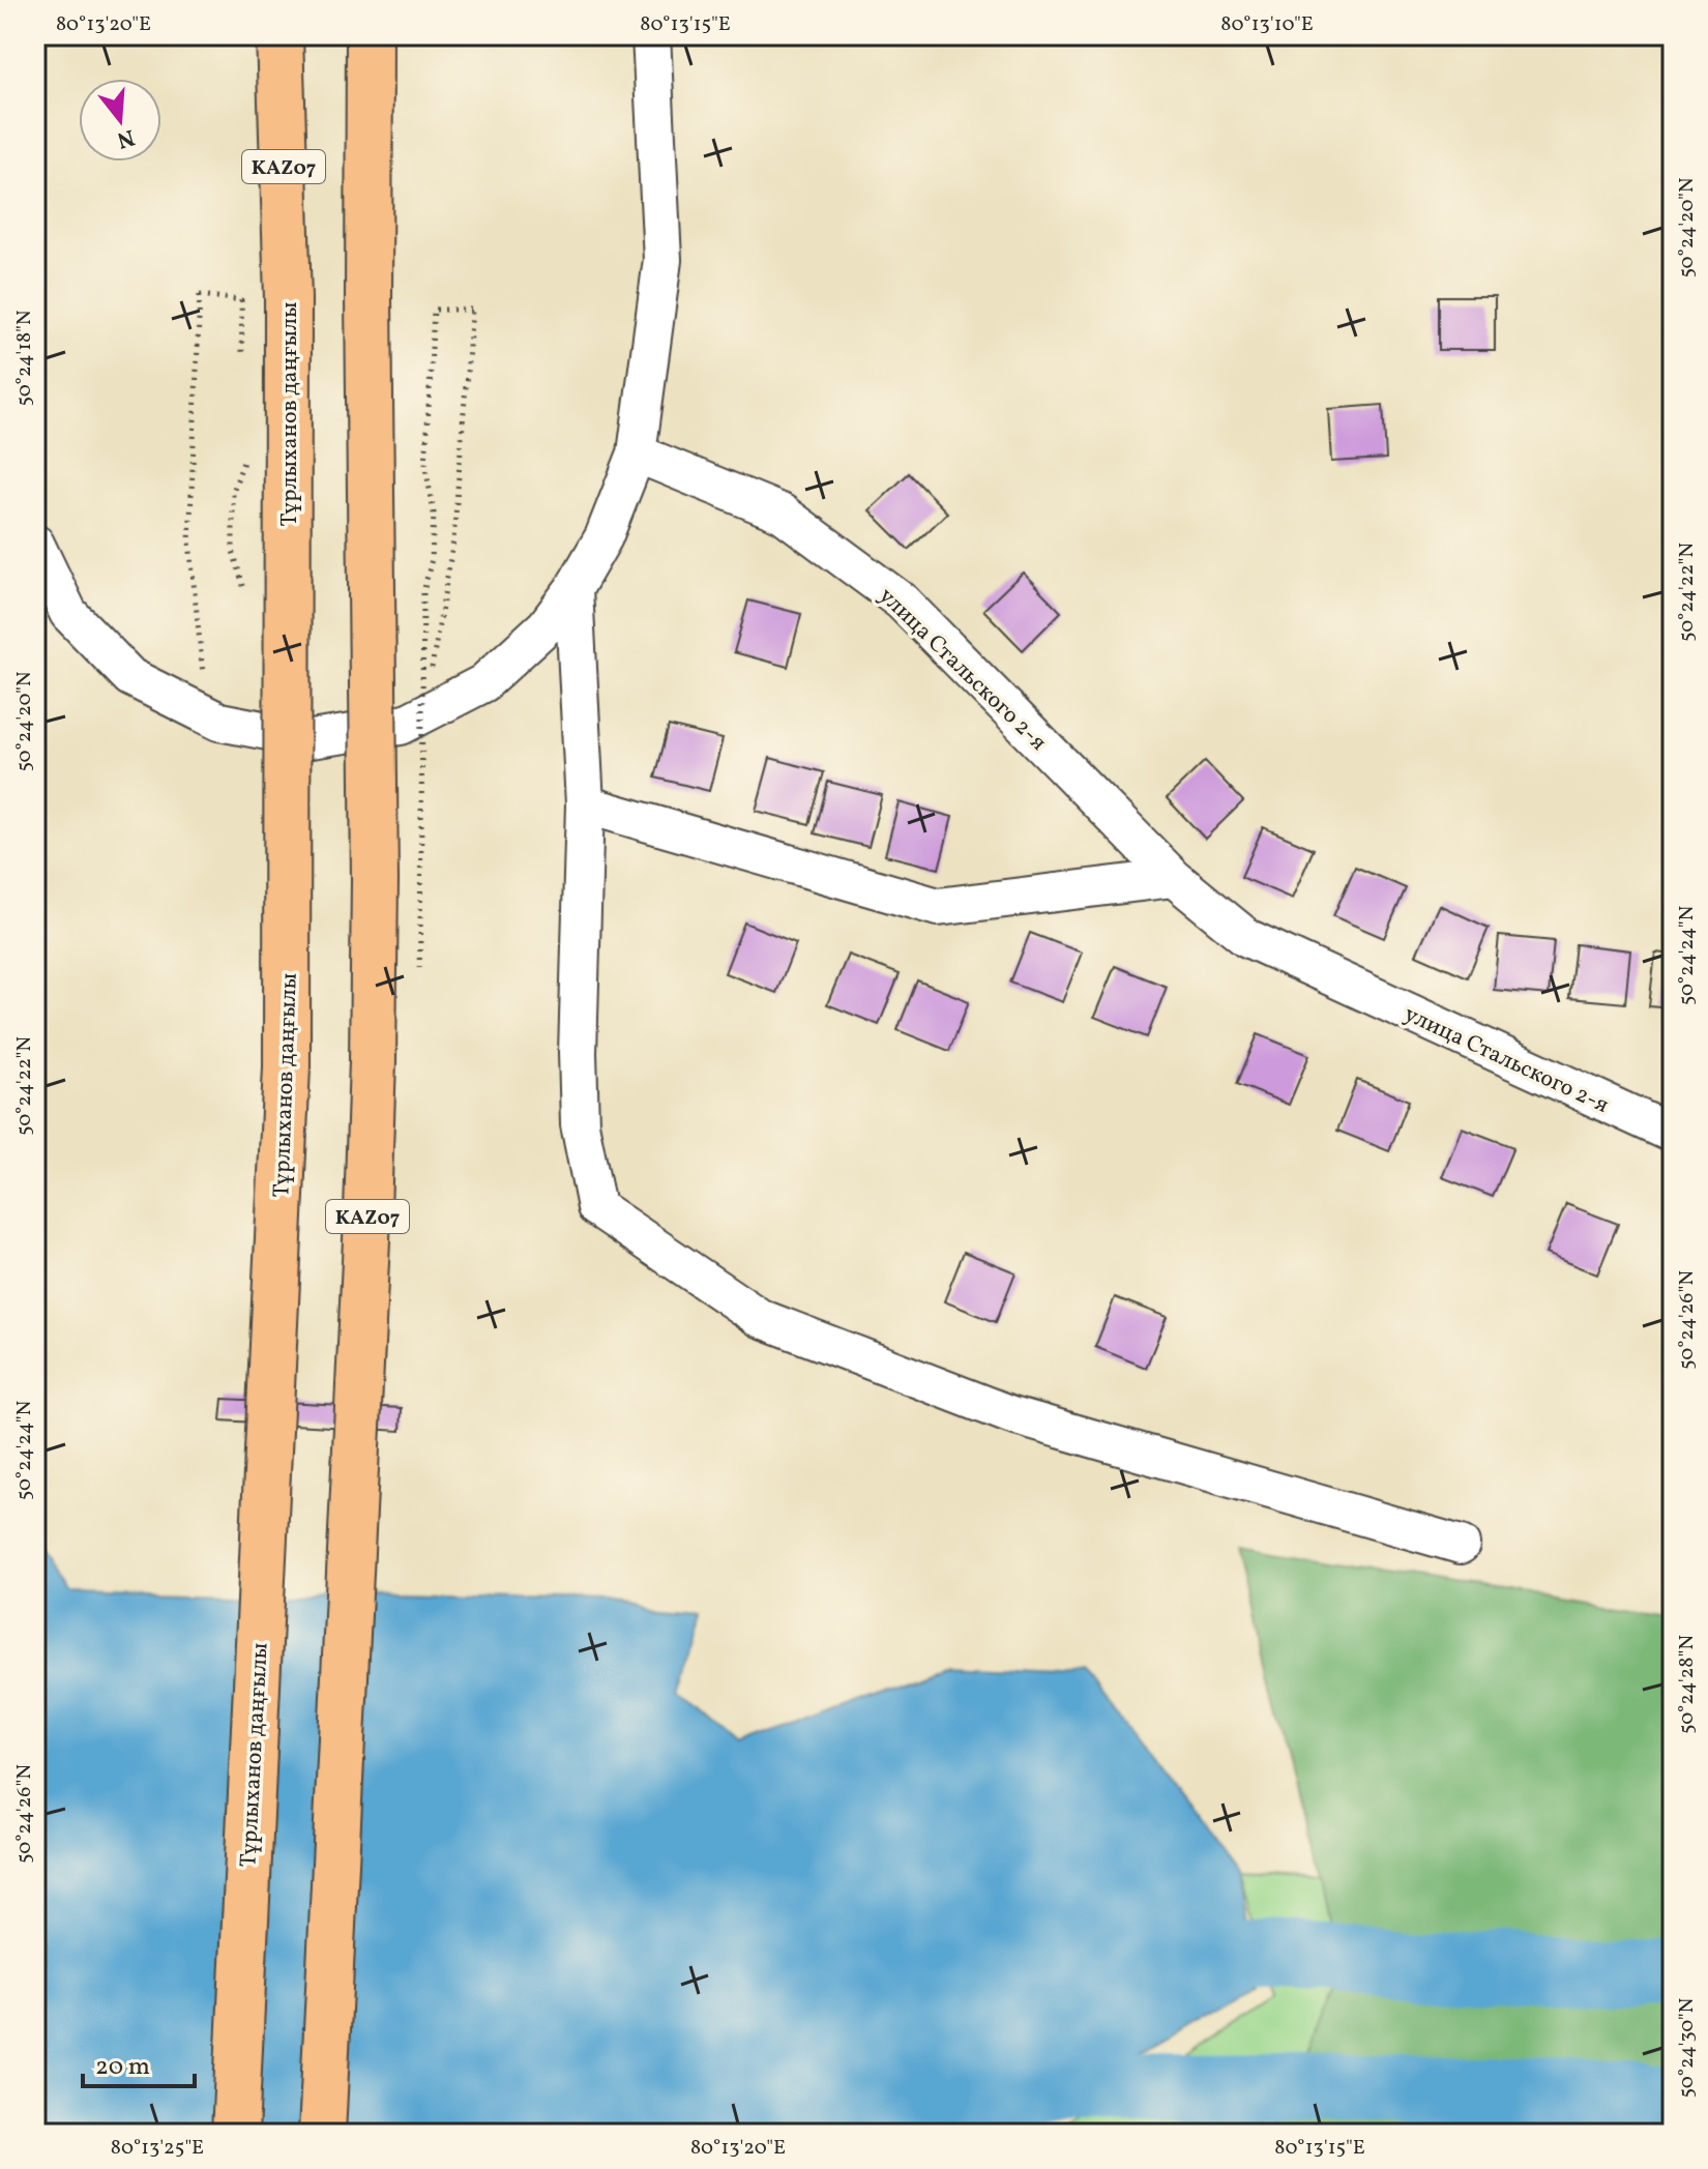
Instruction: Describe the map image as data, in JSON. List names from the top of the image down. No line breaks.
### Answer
{"streets":{"highway":["KAZ07","Тұрлыханов даңғылы"],"street":["улица Стальского 2-я"]},"scale_bar":"20 m","north":"bottom","coordinates":["80°13'20\"E","80°13'15\"E","80°13'10\"E","50°24'20\"N","50°24'18\"N","50°24'22\"N","50°24'24\"N","50°24'26\"N","50°24'28\"N","50°24'30\"N","80°13'25\"E"]}
